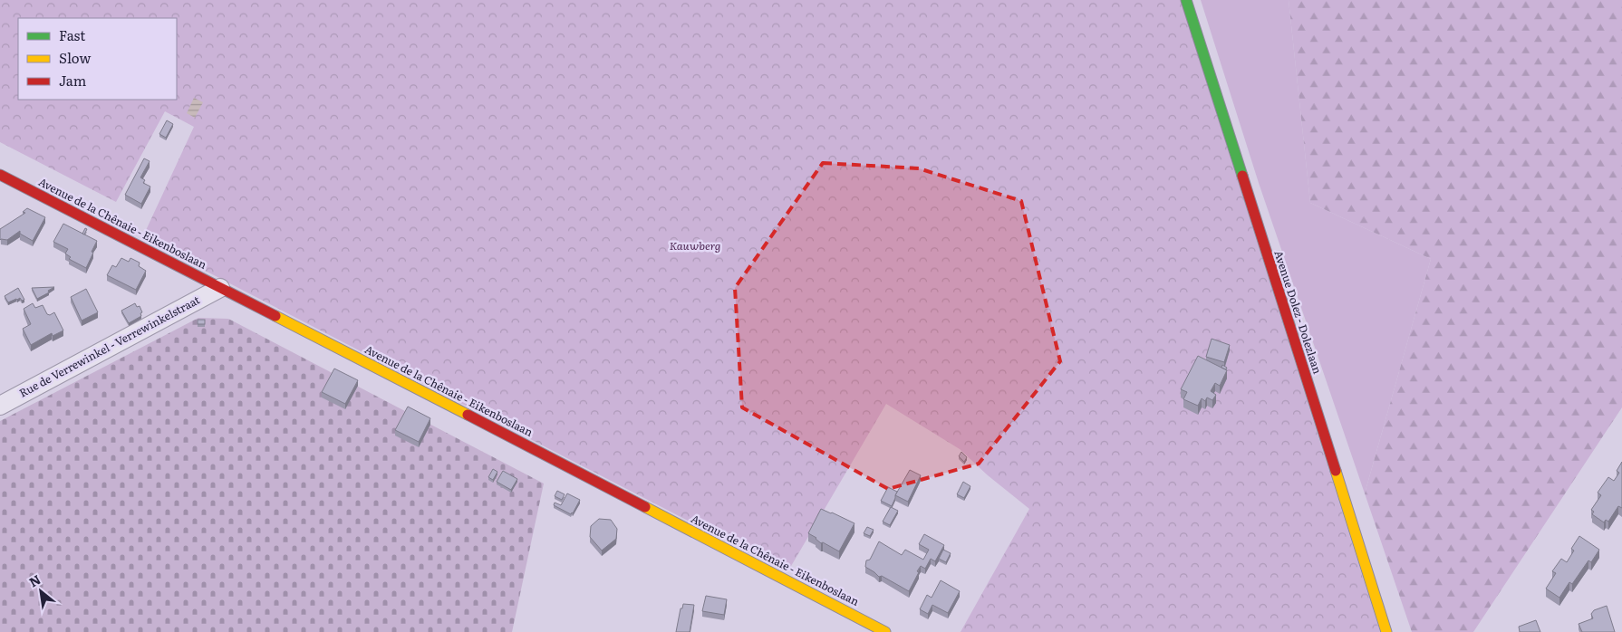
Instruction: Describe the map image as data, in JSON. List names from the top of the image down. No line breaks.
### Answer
{"streets":{"street":["Avenue de la Chênaie - Eikenboslaan","Avenue Dolez - Dolezlaan","Rue de Verrewinkel - Verrewinkelstraat"]},"crossings":[["Avenue de la Chênaie - Eikenboslaan","Rue de Verrewinkel - Verrewinkelstraat"]],"parks":["Kauwberg"],"legend":["Fast","Slow","Jam"],"north":"top left"}
